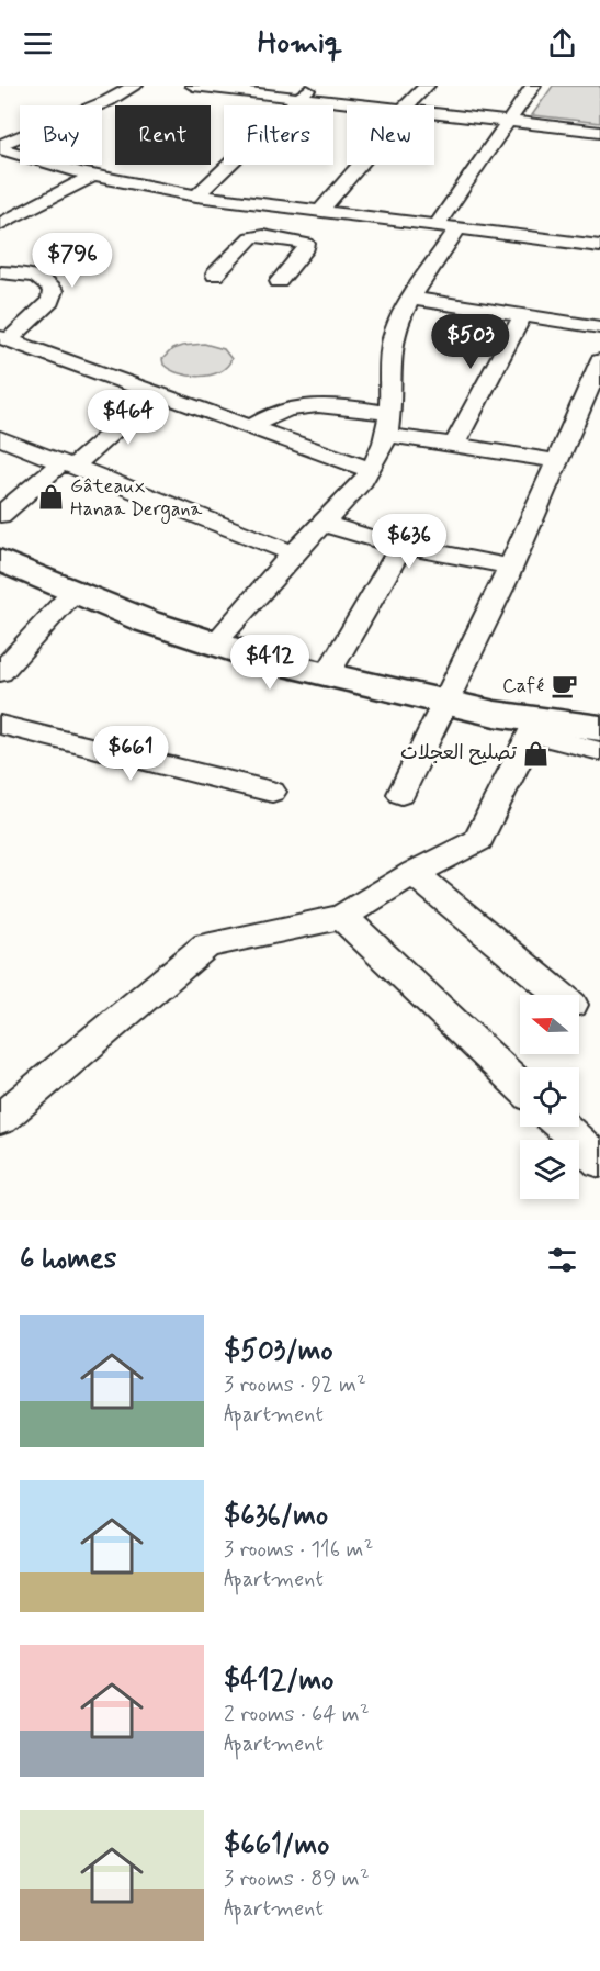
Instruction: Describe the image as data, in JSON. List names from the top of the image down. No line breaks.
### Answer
{"places":{"shop":["Gâteaux Hanaa Dergana","تصليح العجلات"],"cafe":["Café"]},"north":"left","page":{"header":"Homiq","chip":["Buy","Rent","Filters","New"],"price":["$796","$503","$464","$636","$412","$661"],"heading":"6 homes","list":[{"name":"$503/mo","note":"3 rooms · 92 m² · Apartment"},{"name":"$636/mo","note":"3 rooms · 116 m² · Apartment"},{"name":"$412/mo","note":"2 rooms · 64 m² · Apartment"},{"name":"$661/mo","note":"3 rooms · 89 m² · Apartment"}]}}
